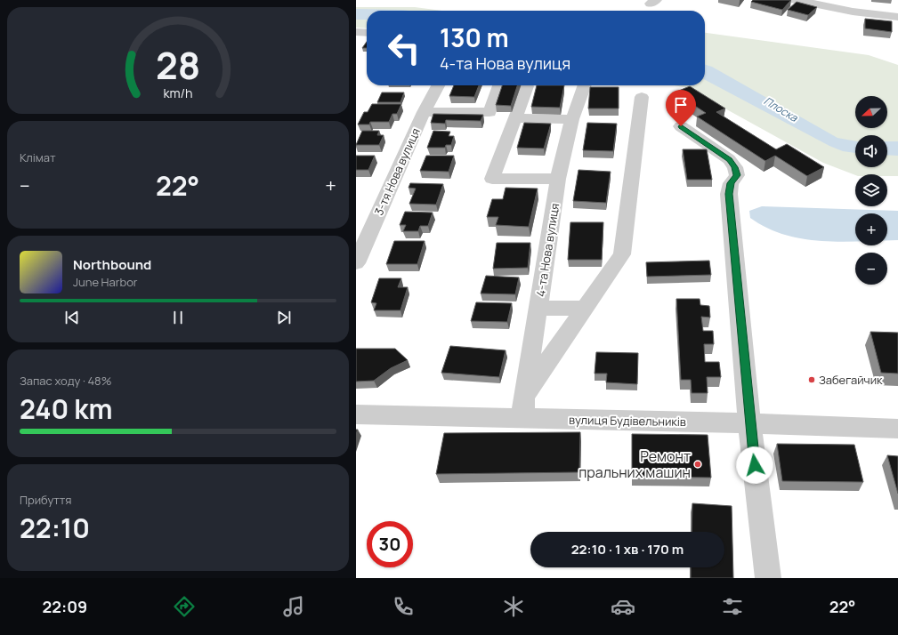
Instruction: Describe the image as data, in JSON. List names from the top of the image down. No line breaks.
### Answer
{"streets":{"street":["3-тя Нова вулиця","4-та Нова вулиця","вулиця Будівельників"]},"crossings":[["4-та Нова вулиця","вулиця Будівельників"]],"water":["Плоска"],"places":["Забегайчик","Ремонт пральних машин"],"north":"left","page":{"turn":["130 m","4-та Нова вулиця"],"map_buttons":["+","−"],"tile":["Клімат",["Запас ходу · 48%","240 km"],["Прибуття","22:10"]],"heat":["−","22°","+"],"song":["Northbound","June Harbor"],"limit":"30","trip":"22:10 · 1 хв · 170 m","tabs":["22:09","22°"],"gauge":["28","km/h"]}}
